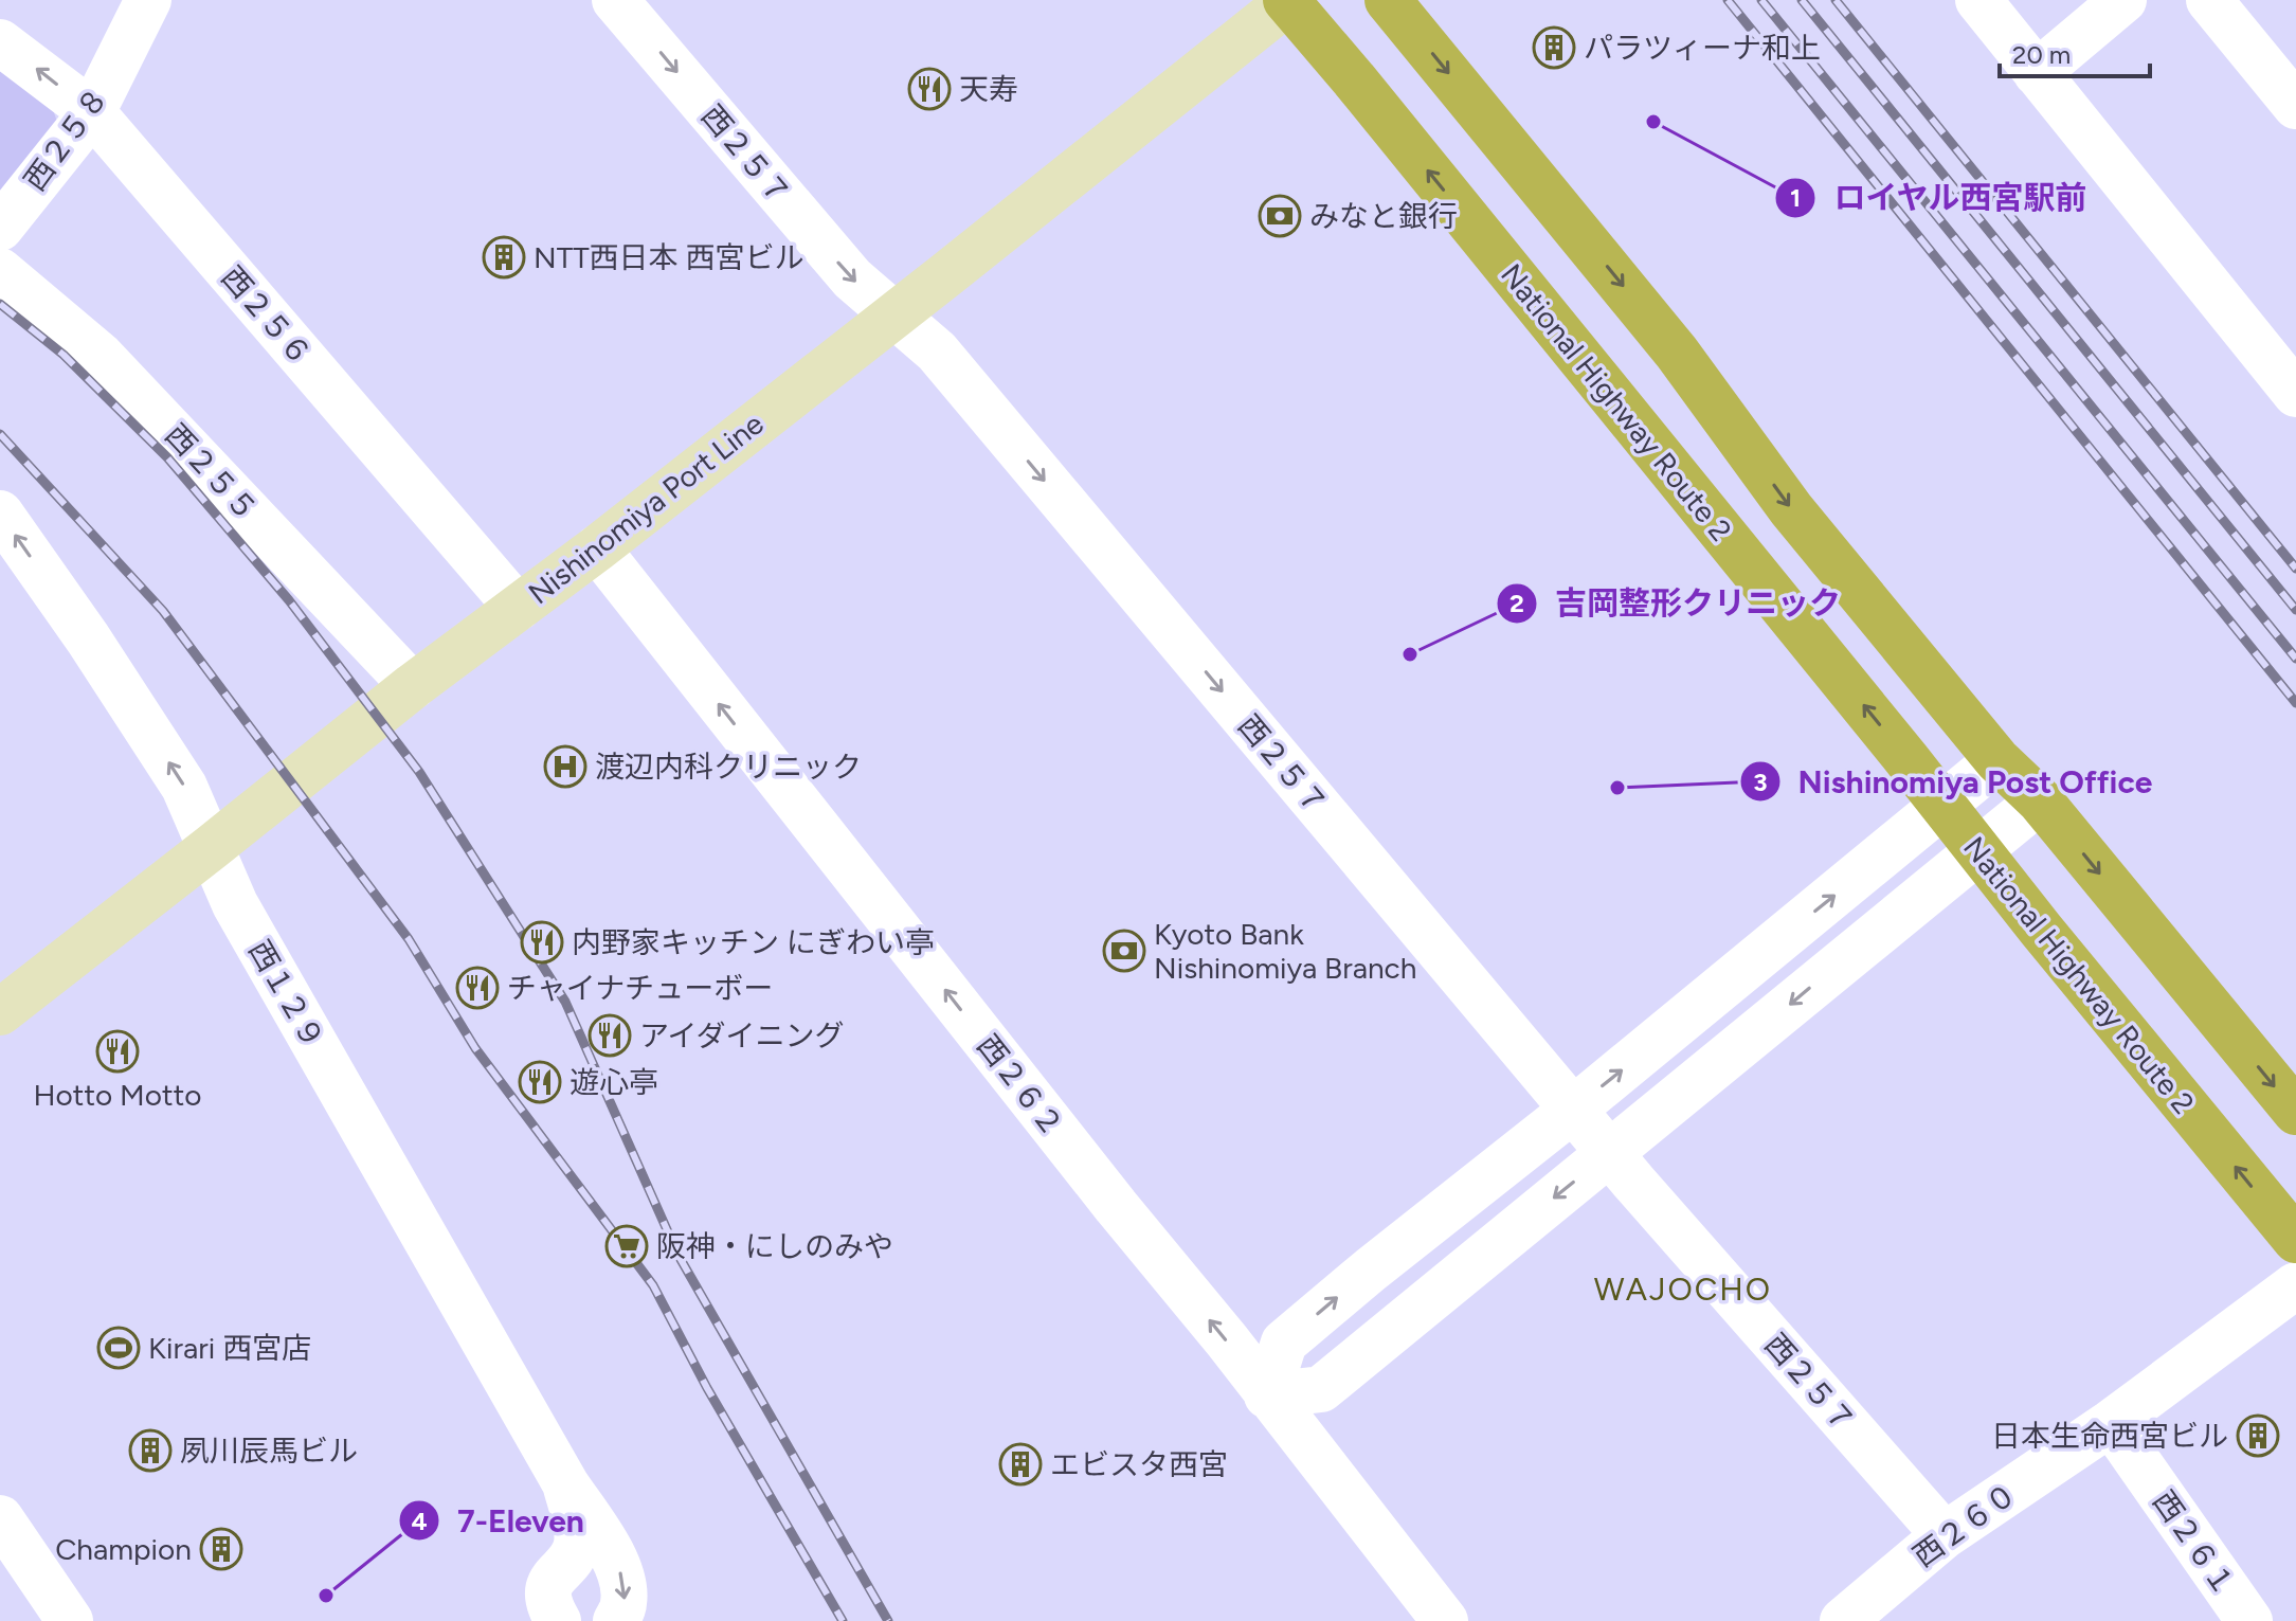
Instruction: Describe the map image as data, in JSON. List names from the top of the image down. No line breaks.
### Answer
{"streets":{"highway":["National Highway Route 2"],"main road":["Nishinomiya Port Line"],"street":["西２５８","西２５７","西２５６","西２５５","西１２９","西２６２","西２６０","西２６１"]},"crossings":[["西２５８","西２５６"],["西２５７","Nishinomiya Port Line"],["西２５７","西２６０"],["西２５６","Nishinomiya Port Line"],["National Highway Route 2","Nishinomiya Port Line"],["西２５５","Nishinomiya Port Line"],["Nishinomiya Port Line","西１２９"],["Nishinomiya Port Line","西２６２"],["西２６０","西２６１"]],"one_way":["西２５７","西２６２"],"districts":["WAJOCHO"],"places":{"building":["パラツィーナ和上","NTT西日本 西宮ビル","日本生命西宮ビル","夙川辰馬ビル","エビスタ西宮","Champion"],"restaurant":["天寿","内野家キッチン にぎわい亭","チャイナチューボー","アイダイニング","Hotto Motto","遊心亭"],"other":["ロイヤル西宮駅前","吉岡整形クリニック","Nishinomiya Post Office","7-Eleven"],"bank":["みなと銀行","Kyoto Bank Nishinomiya Branch"],"hospital":["渡辺内科クリニック"],"supermarket":["阪神・にしのみや"],"sports":["Kirari 西宮店"]},"scale_bar":"20 m"}
